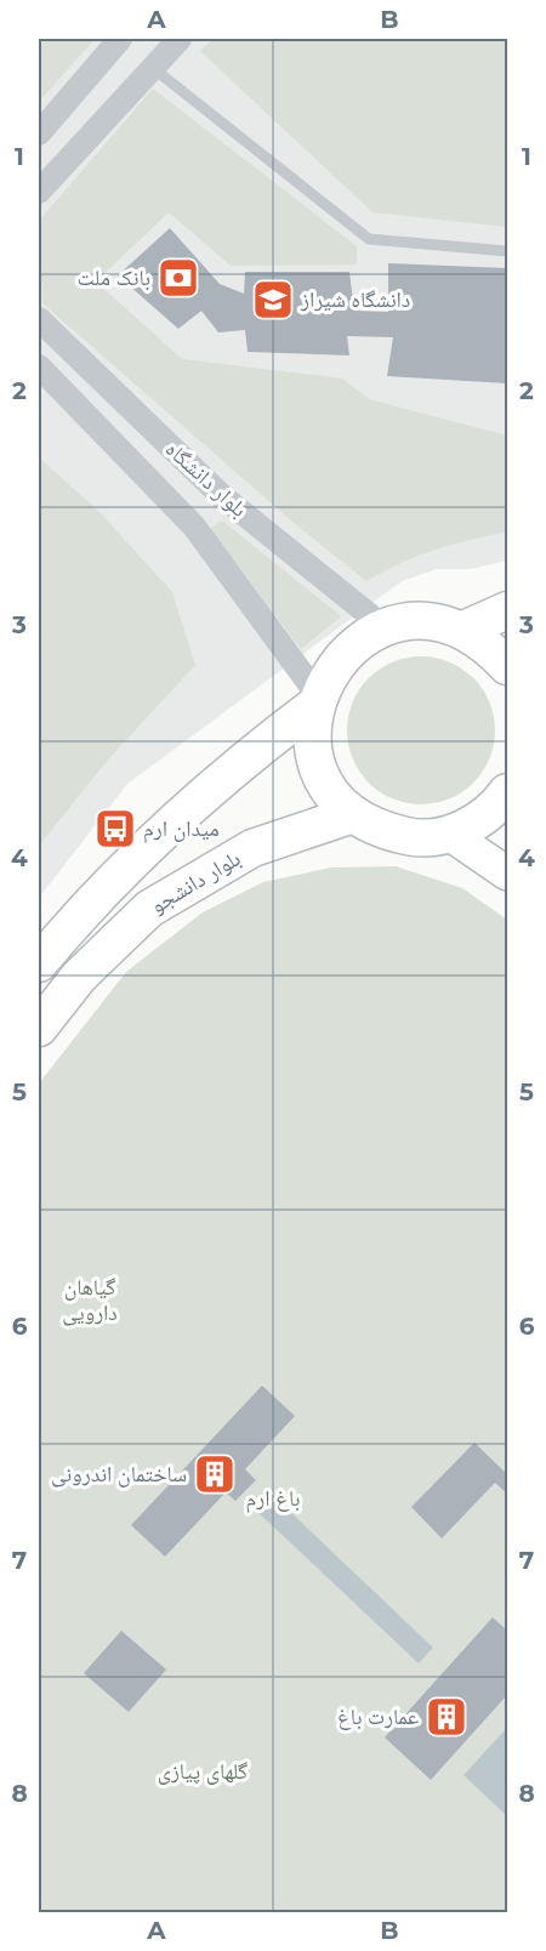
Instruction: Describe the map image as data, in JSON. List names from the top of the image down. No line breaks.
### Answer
{"streets":{"main road":["بلوار دانشجو"],"street":["بلوار دانشگاه"]},"parks":["گیاهان دارویی","باغ ارم","گلهای پیازی"],"places":{"bank":["بانک ملت"],"school or university":["دانشگاه شیراز"],"bus stop":["میدان ارم"],"building":["ساختمان اندرونی","عمارت باغ"]},"grid":{"columns":["A","B"],"rows":["1","2","3","4","5","6","7","8"]}}
